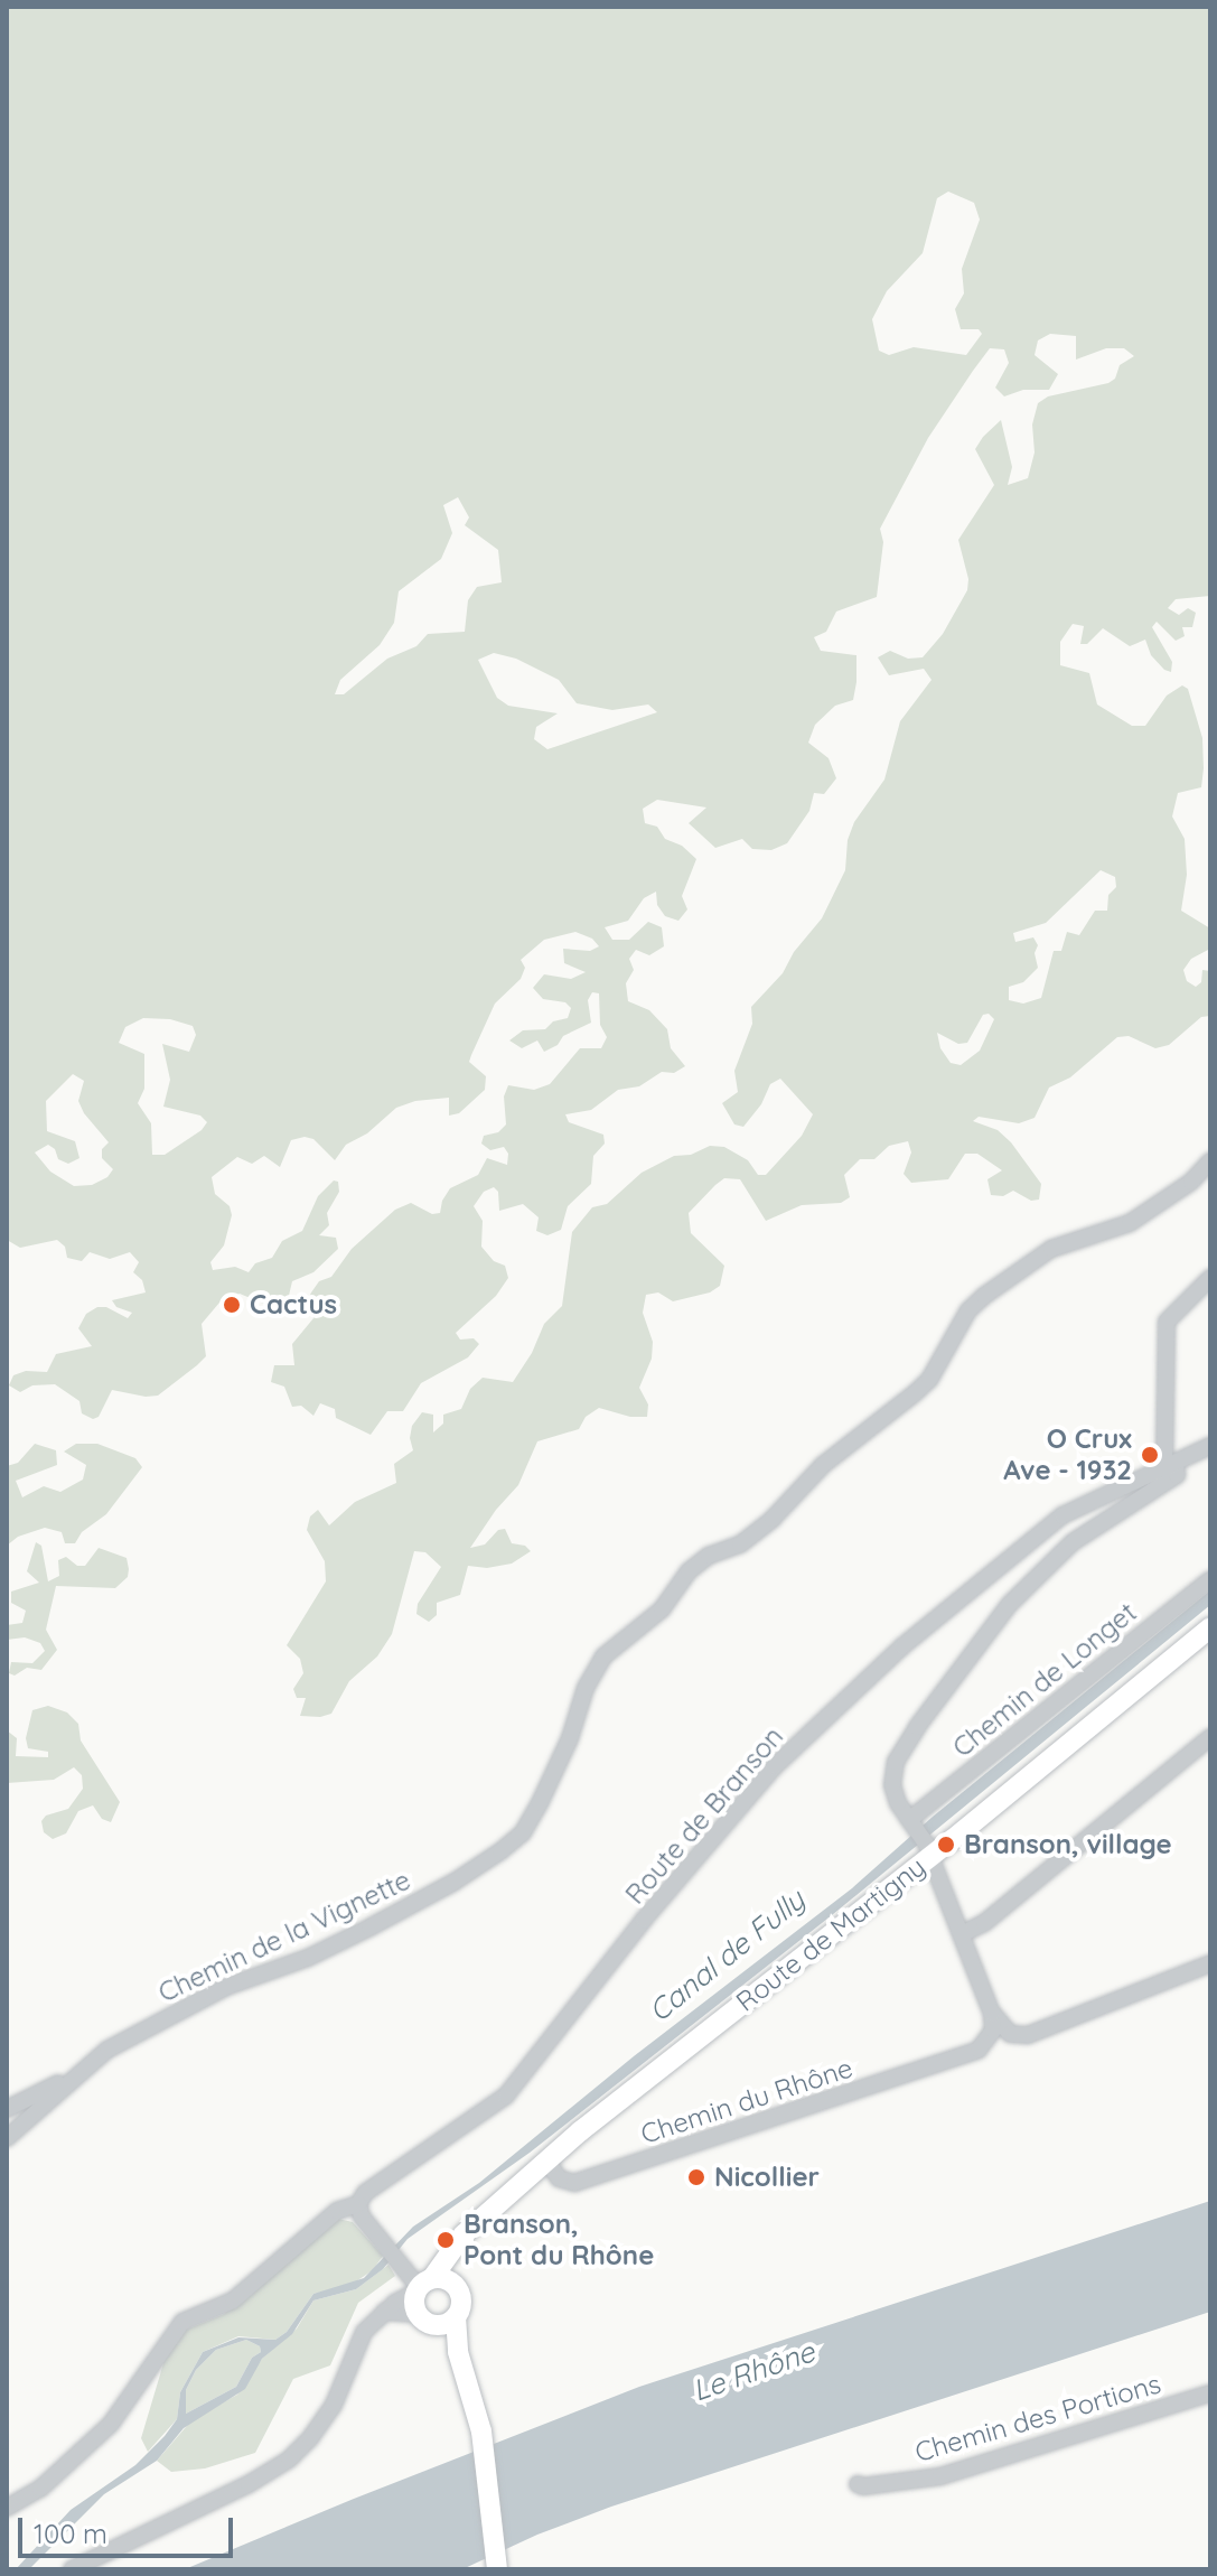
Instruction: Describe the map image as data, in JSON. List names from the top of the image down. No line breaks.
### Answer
{"streets":{"main road":["Route de Martigny"],"street":["Chemin de Longet","Route de Branson","Chemin de la Vignette","Chemin du Rhône","Chemin des Portions"]},"crossings":[["Route de Martigny","Chemin du Rhône"]],"water":["Canal de Fully","Le Rhône"],"places":["Cactus","O Crux Ave - 1932","Branson, village","Nicollier","Branson, Pont du Rhône"],"scale_bar":"100 m"}
